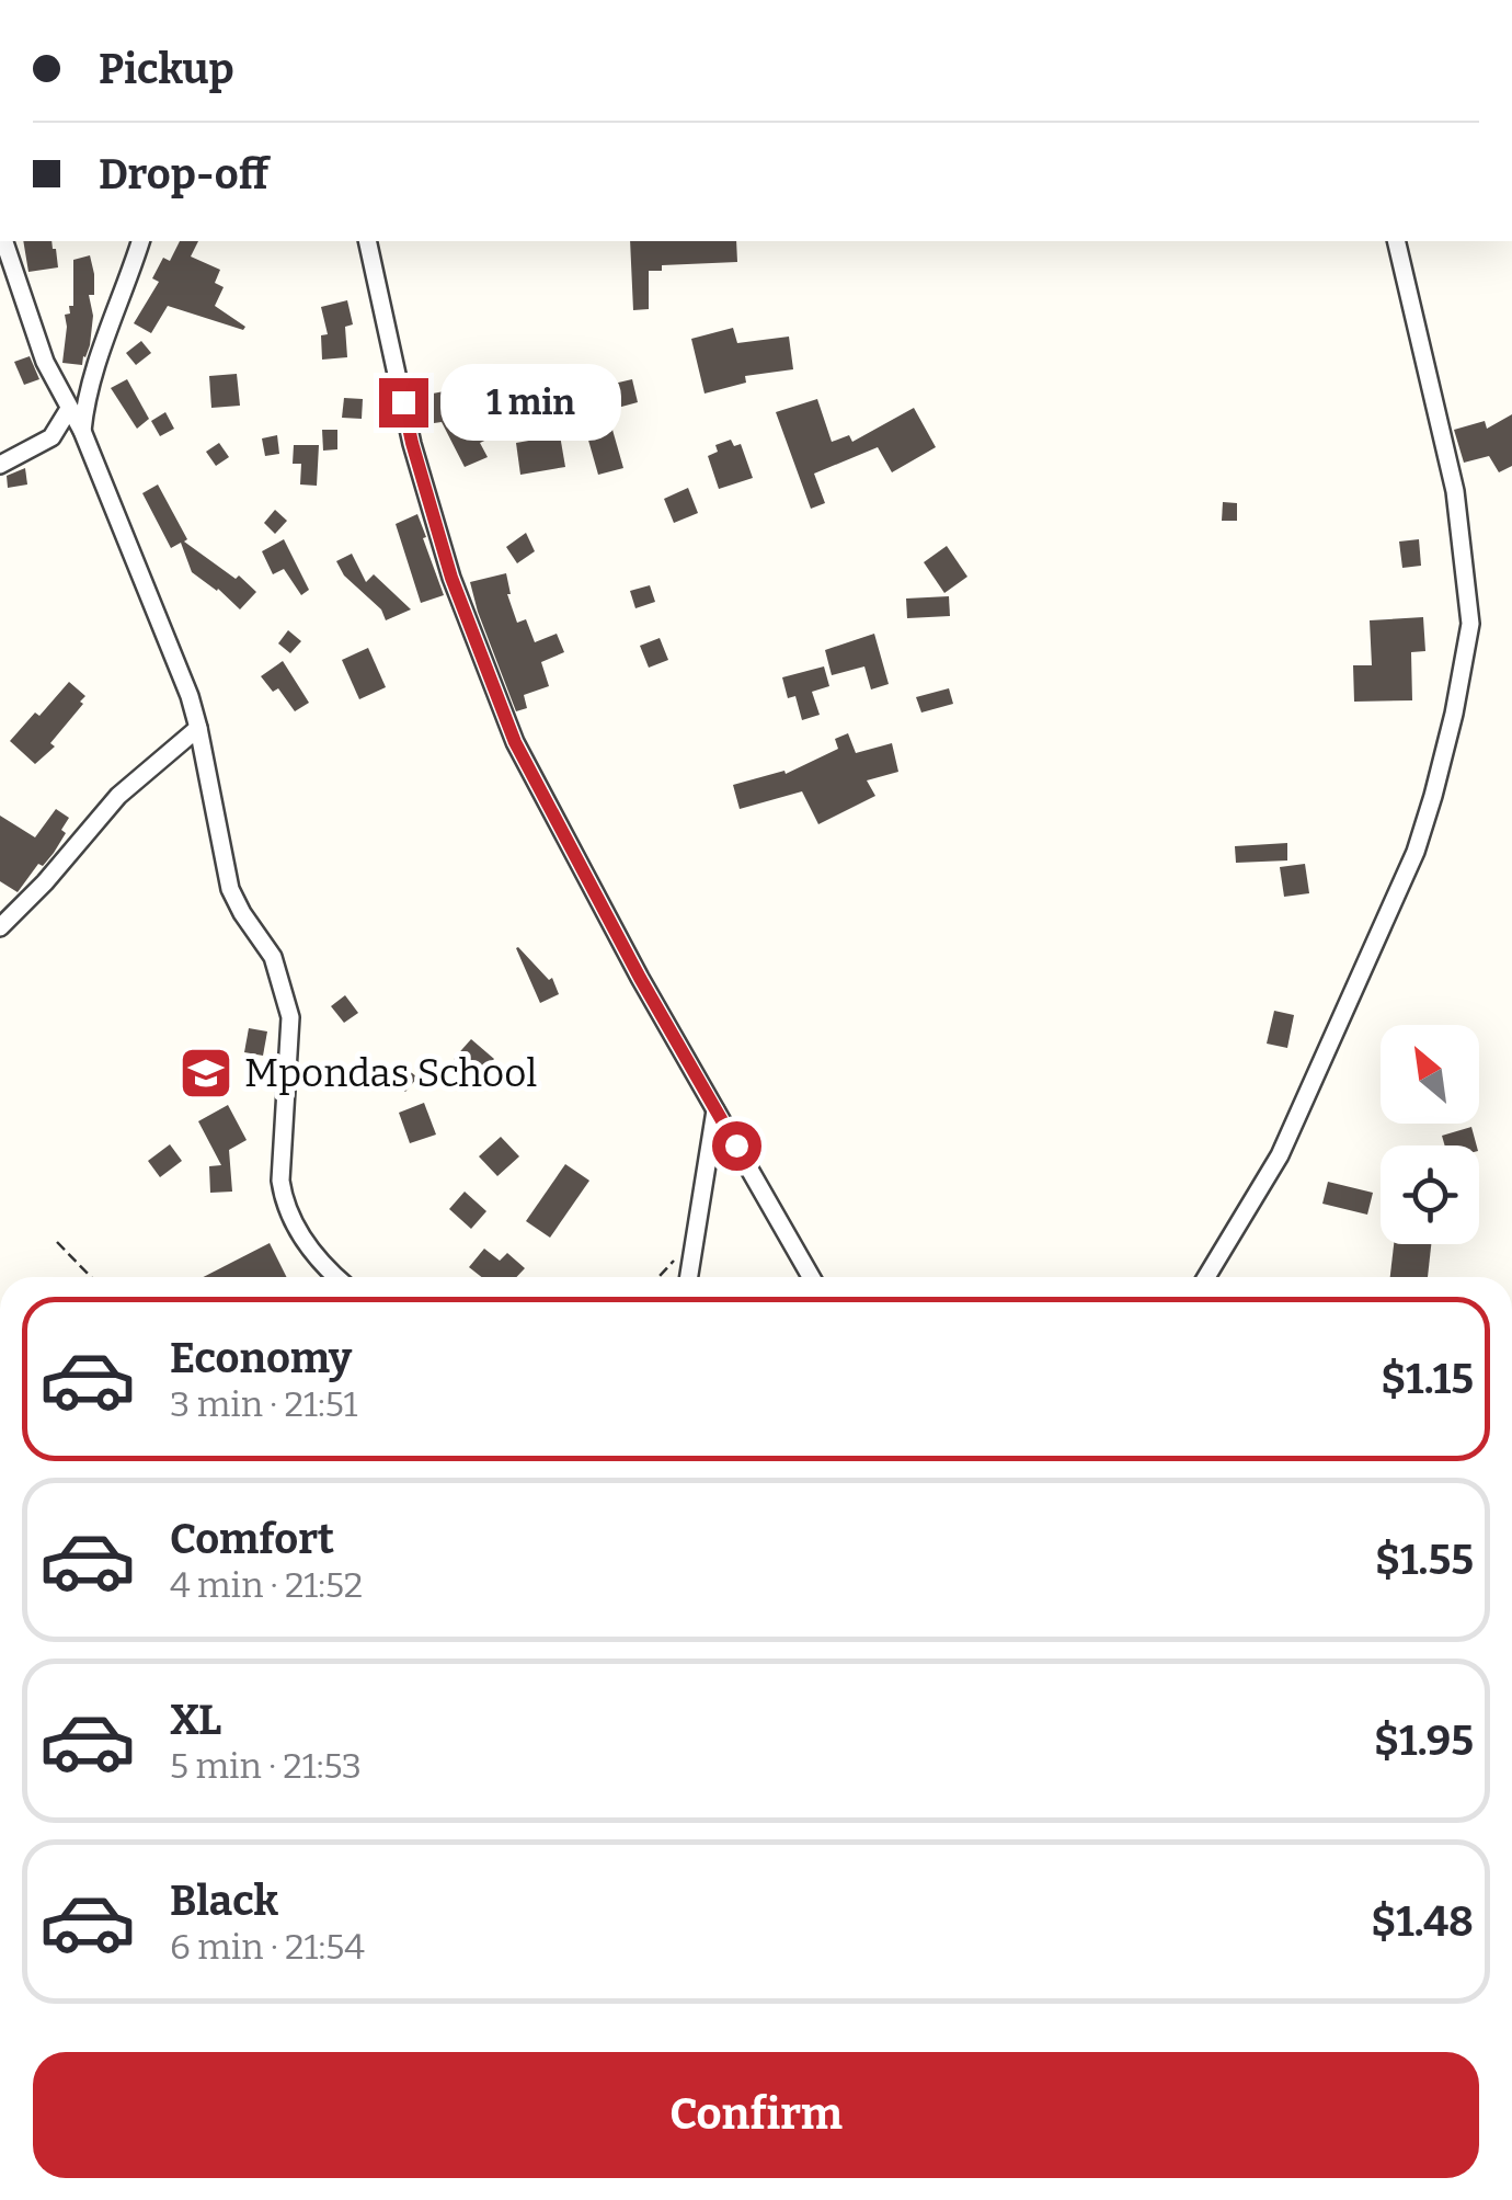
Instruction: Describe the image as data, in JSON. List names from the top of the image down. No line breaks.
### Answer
{"places":{"school or university":["Mpondas School"]},"north":"top left","page":{"banner":["Pickup","Drop-off"],"bubble":"1 min","list":[{"name":"Economy","note":"3 min · 21:51","value":"$1.15"},{"name":"Comfort","note":"4 min · 21:52","value":"$1.55"},{"name":"XL","note":"5 min · 21:53","value":"$1.95"},{"name":"Black","note":"6 min · 21:54","value":"$1.48"}],"buttons":"Confirm"}}
